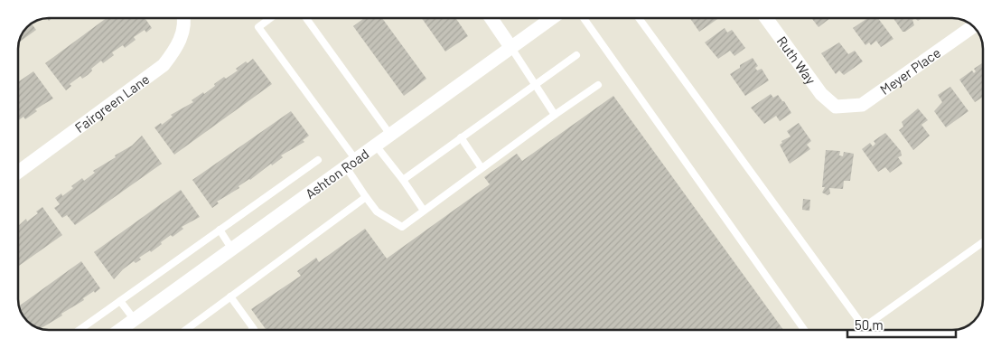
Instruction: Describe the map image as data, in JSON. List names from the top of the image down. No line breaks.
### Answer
{"streets":{"street":["Ruth Way","Meyer Place","Fairgreen Lane","Ashton Road"]},"crossings":[["Ruth Way","Meyer Place"]],"scale_bar":"50 m"}
